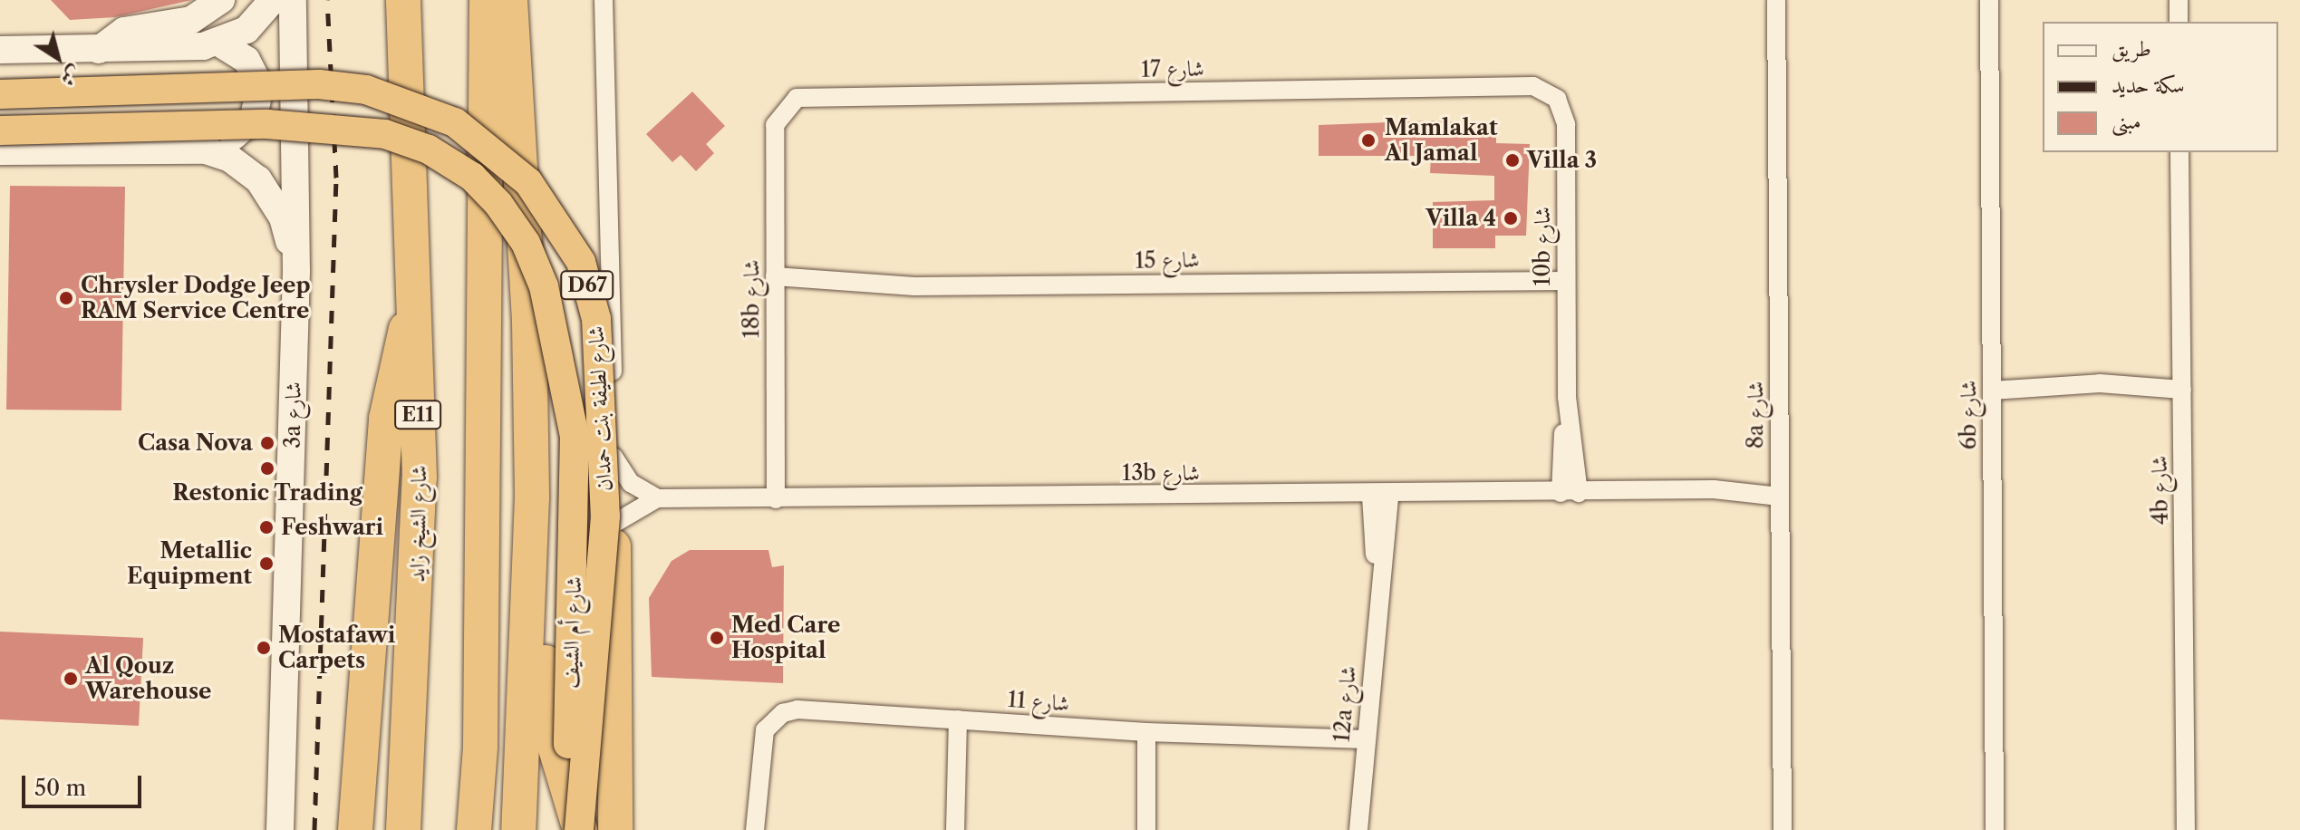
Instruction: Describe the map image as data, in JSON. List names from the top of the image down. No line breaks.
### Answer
{"streets":{"highway":["E11","شارع الشيخ زايد"],"main road":["D67","شارع لطيفة بنت حمدان","شارع أم الشيف"],"street":["شارع 17","10b شارع","شارع 15","18b شارع","3a شارع","8a شارع","6b شارع","13b شارع","4b شارع","شارع 11","12a شارع"]},"crossings":[["شارع 17","10b شارع"],["شارع 17","18b شارع"],["10b شارع","شارع 15"],["10b شارع","13b شارع"],["شارع 15","18b شارع"],["D67","شارع لطيفة بنت حمدان"],["18b شارع","13b شارع"],["شارع لطيفة بنت حمدان","شارع أم الشيف"],["8a شارع","13b شارع"],["13b شارع","12a شارع"],["شارع 11","12a شارع"]],"places":["Mamlakat Al Jamal","Villa 3","Villa 4","Chrysler Dodge Jeep RAM Service Centre","Casa Nova","Restonic Trading","Feshwari","Metallic Equipment","Med Care Hospital","Mostafawi Carpets","Al Qouz Warehouse"],"legend":["طريق","سكة حديد","مبنى"],"scale_bar":"50 m","north":"bottom right"}
